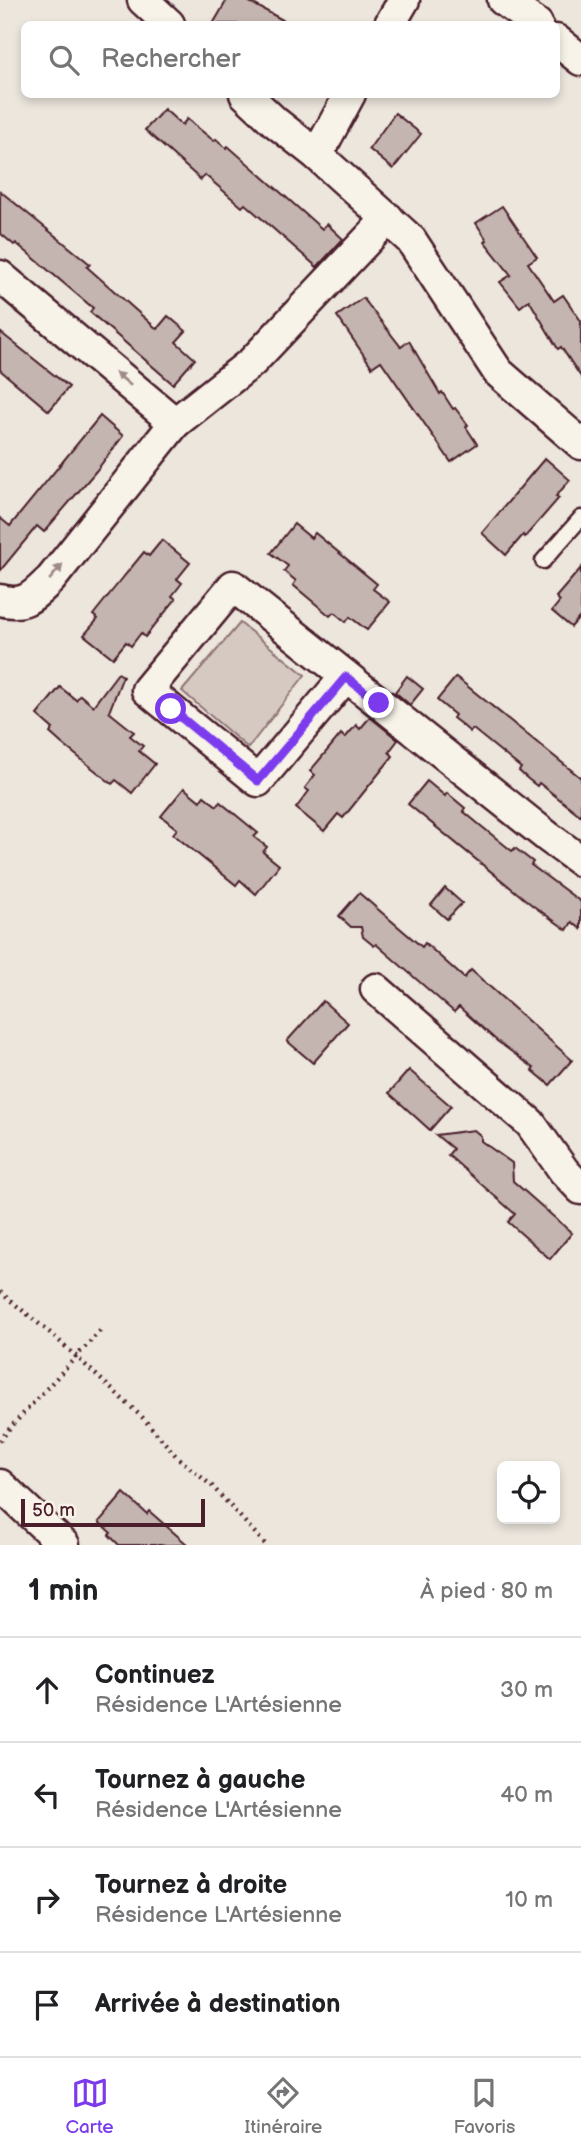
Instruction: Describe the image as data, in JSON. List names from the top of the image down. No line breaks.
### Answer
{"scale_bar":"50 m","page":{"search":"Rechercher","scale":"50 m","heading":["1 min","À pied · 80 m"],"list":[["Continuez","Résidence L'Artésienne","30 m"],["Tournez à gauche","Résidence L'Artésienne","40 m"],["Tournez à droite","Résidence L'Artésienne","10 m"],"Arrivée à destination"],"nav":["Carte","Itinéraire","Favoris"]}}
